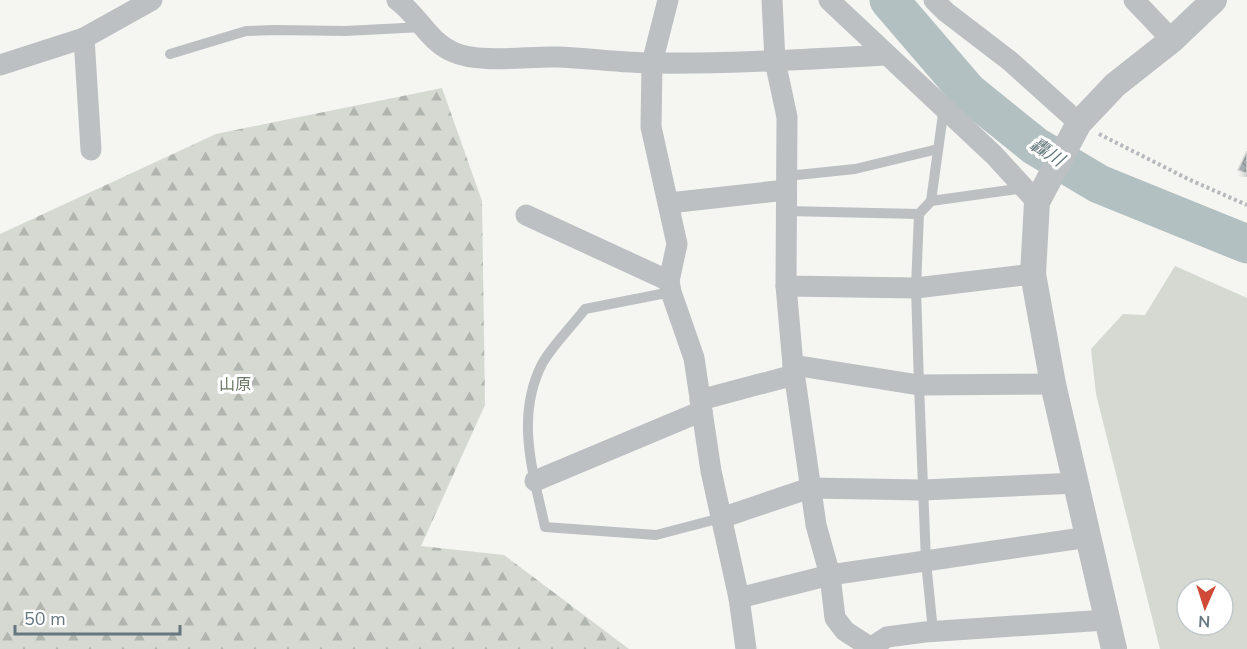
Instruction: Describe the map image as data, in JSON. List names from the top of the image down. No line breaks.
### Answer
{"water":["轟川"],"parks":["山原"],"scale_bar":"50 m","north":"bottom"}
